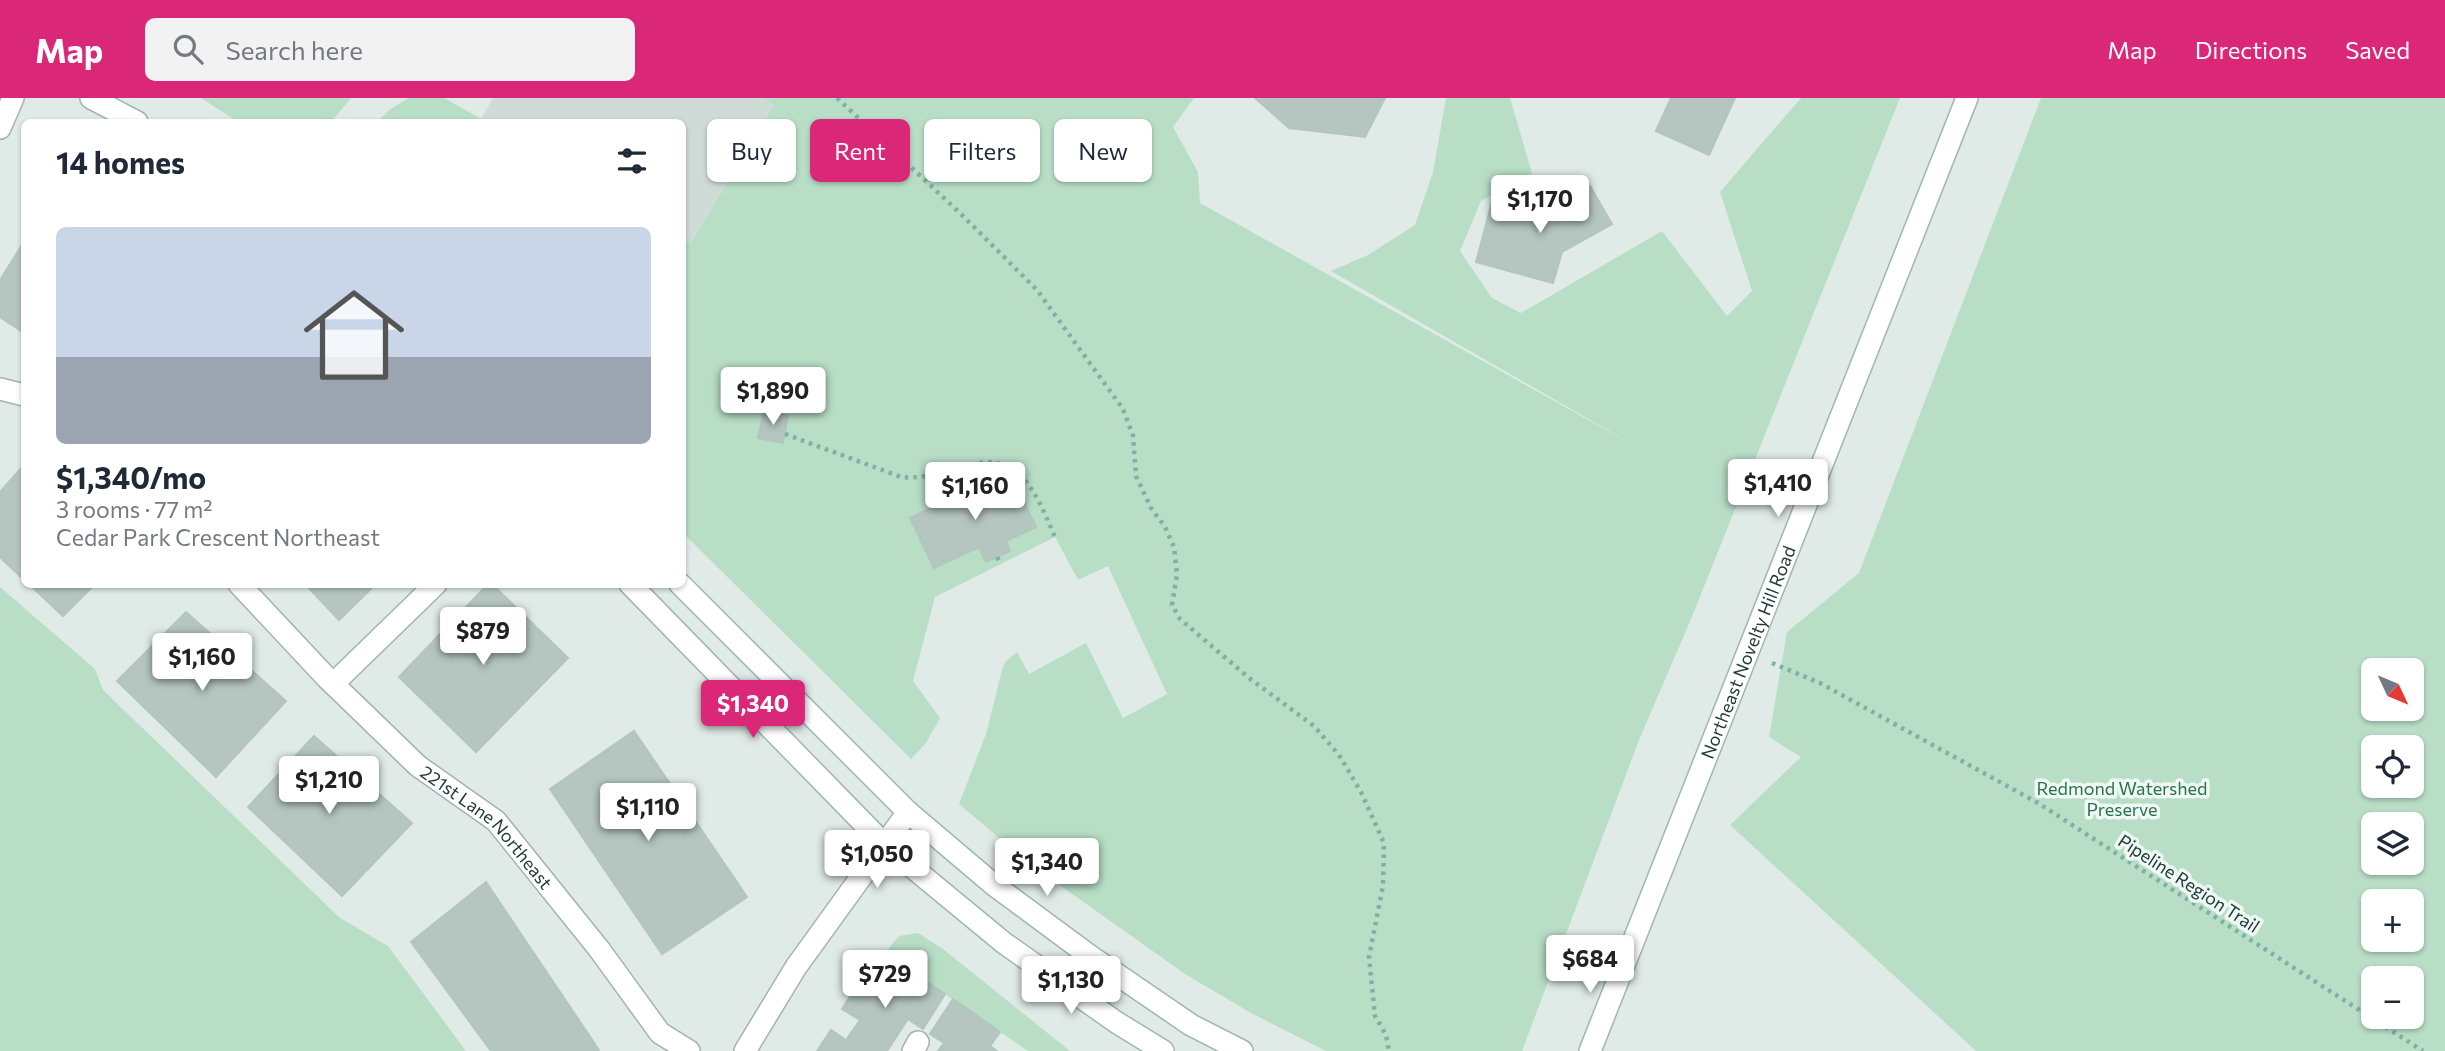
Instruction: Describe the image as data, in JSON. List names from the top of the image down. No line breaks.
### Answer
{"streets":{"street":["Northeast Novelty Hill Road","221st Lane Northeast"],"path":["Pipeline Region Trail"]},"crossings":[["Northeast Novelty Hill Road","Pipeline Region Trail"]],"parks":["Redmond Watershed Preserve"],"north":"bottom right","page":{"header":"Map","search":"Search here","nav":["Map","Directions","Saved"],"chip":["Buy","Rent","Filters","New"],"heading":"14 homes","price":["$1,170","$1,890","$1,410","$1,160","$879","$1,160","$1,340","$1,210","$1,110","$1,050","$1,340","$684","$729","$1,130"],"list":[{"name":"$1,340/mo","note":"3 rooms · 77 m² · Cedar Park Crescent Northeast"}],"map_buttons":["+","−"]}}
